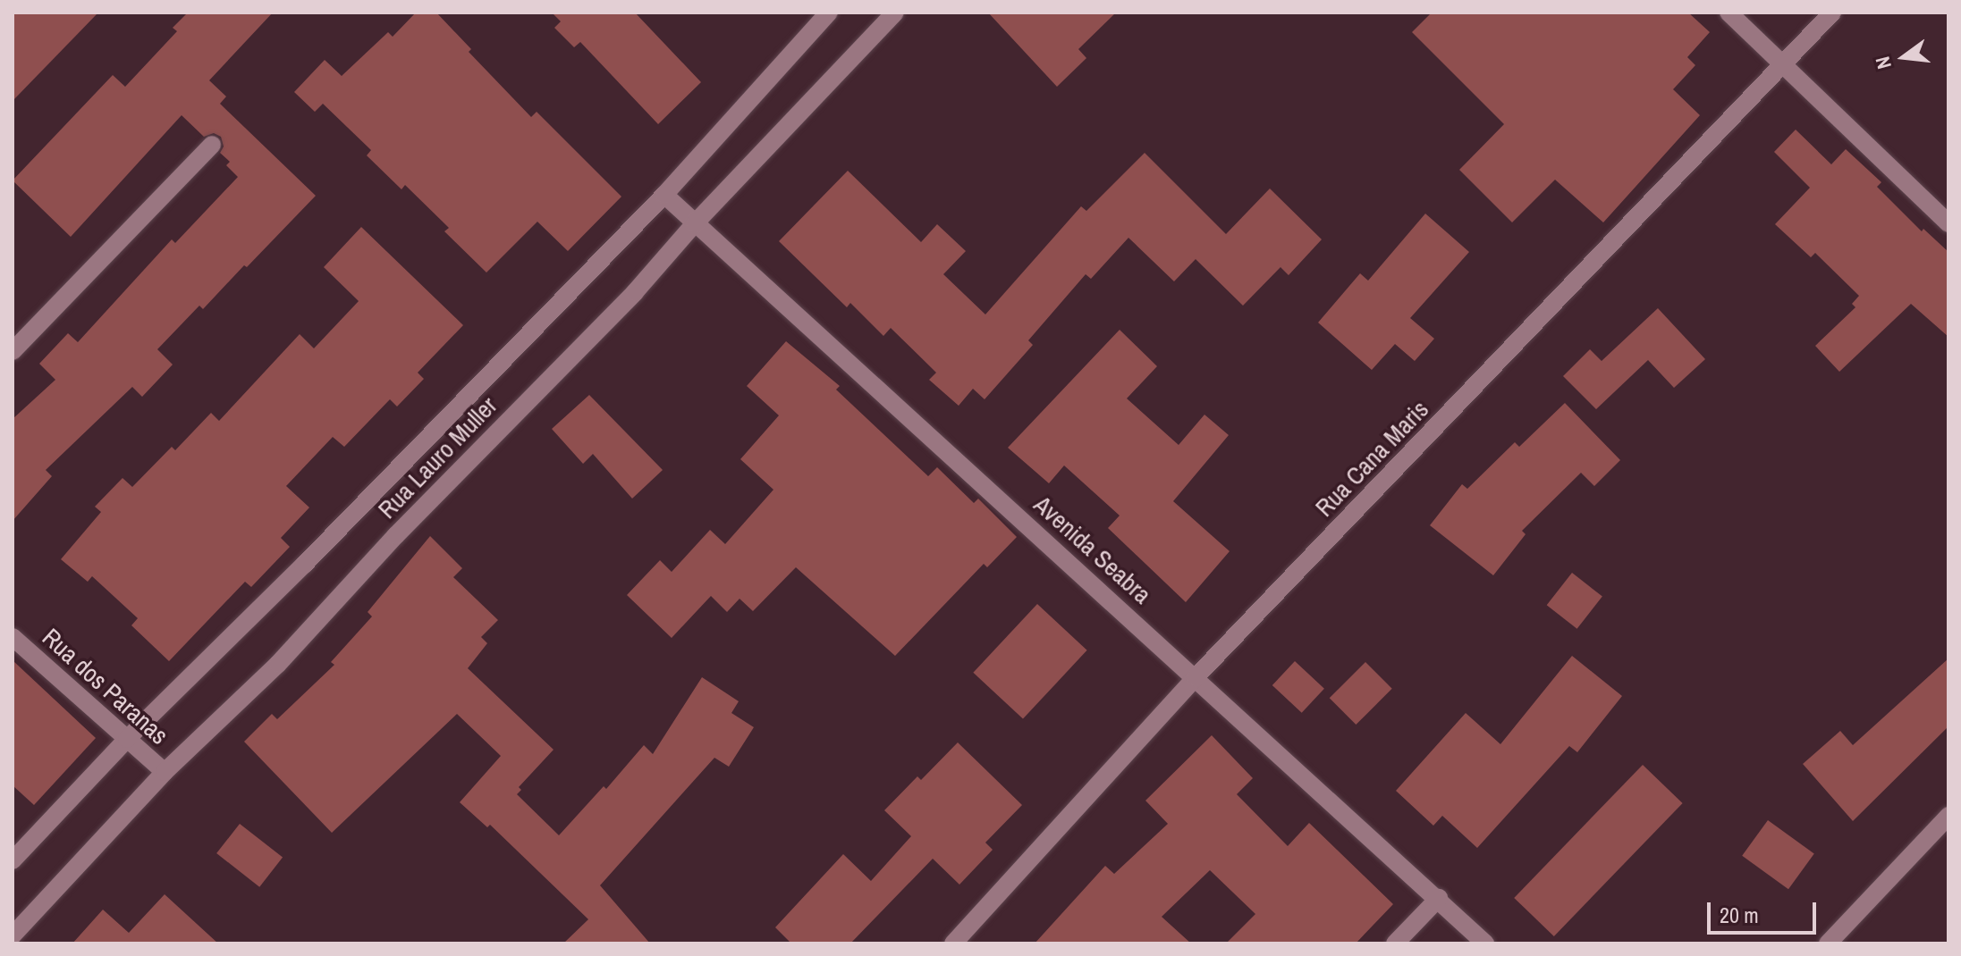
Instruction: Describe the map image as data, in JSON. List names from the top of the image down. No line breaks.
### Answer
{"streets":{"street":["Rua Lauro Muller","Rua Cana Maris","Avenida Seabra","Rua dos Paranas"]},"crossings":[["Rua Lauro Muller","Avenida Seabra"],["Rua Lauro Muller","Rua dos Paranas"],["Rua Cana Maris","Avenida Seabra"]],"scale_bar":"20 m","north":"left"}
